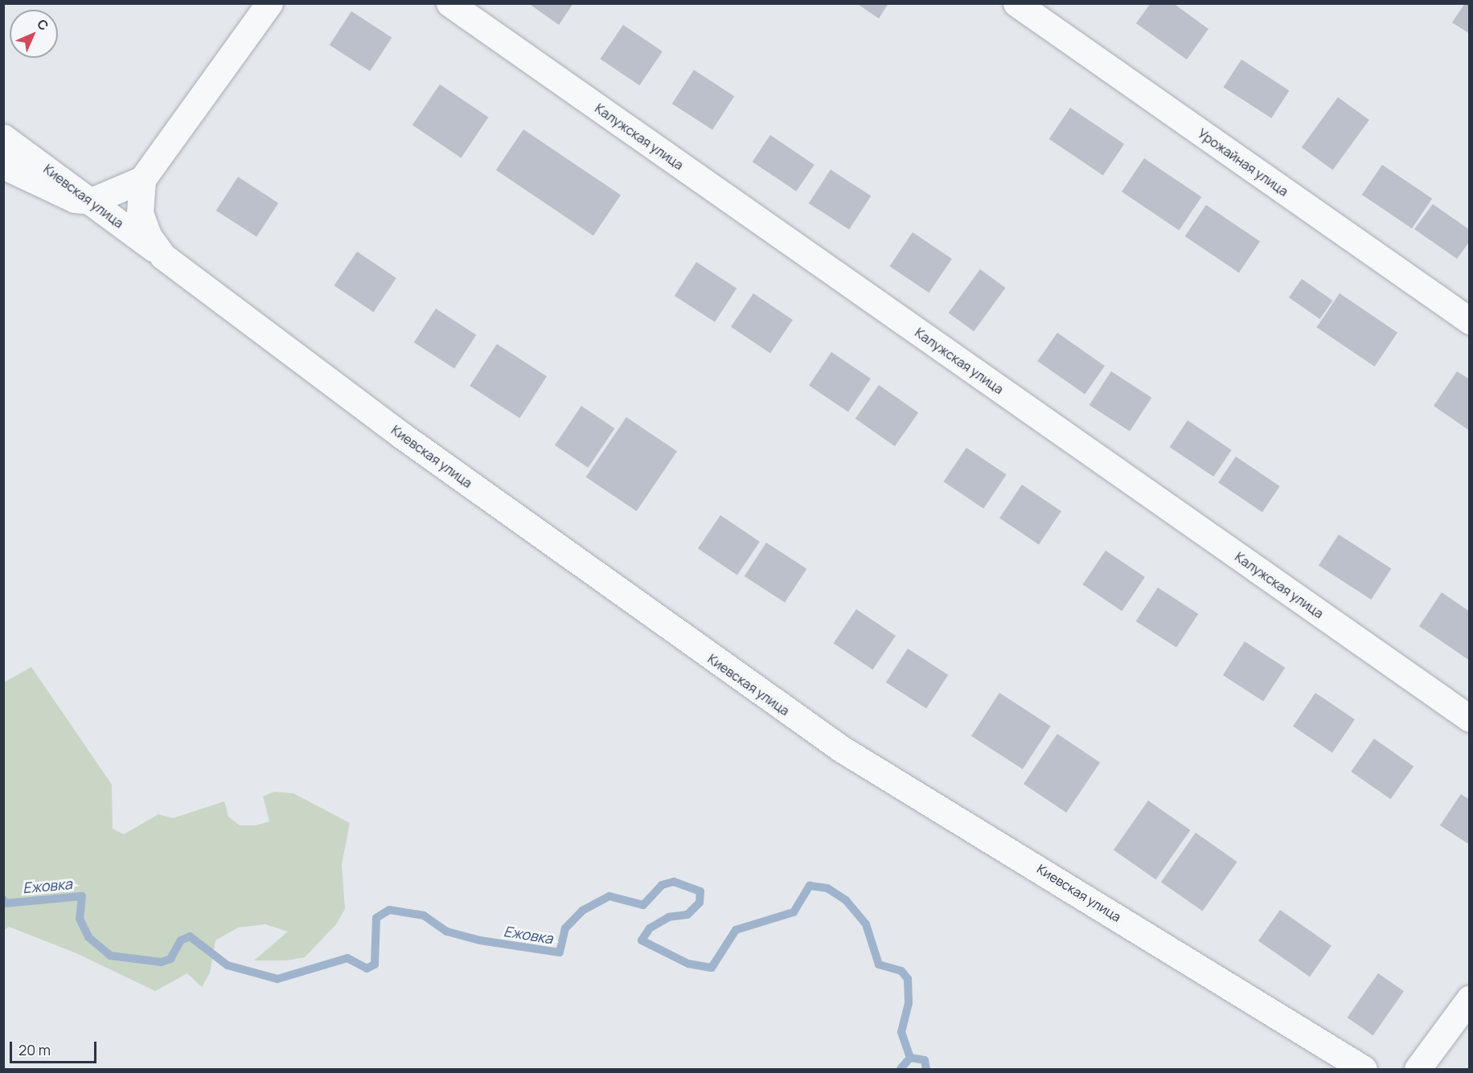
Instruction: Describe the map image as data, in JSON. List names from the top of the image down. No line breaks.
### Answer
{"streets":{"street":["Калужская улица","Урожайная улица","Киевская улица"]},"water":["Ежовка"],"scale_bar":"20 m","north":"top right"}
